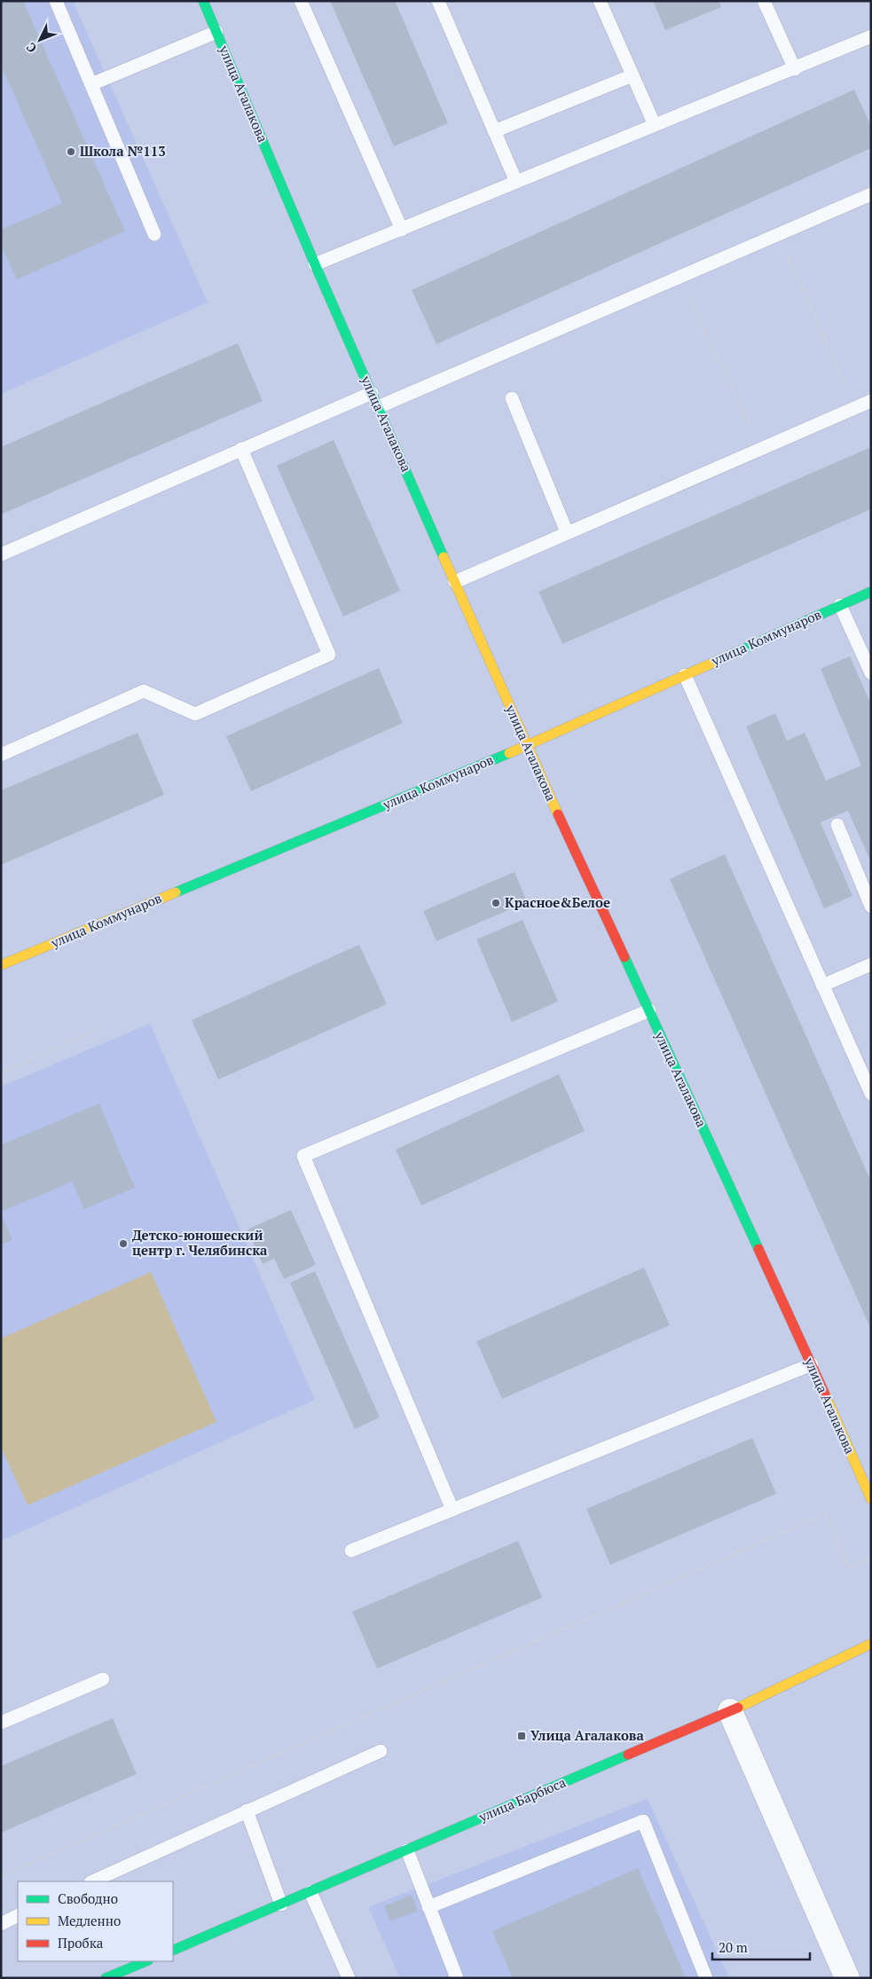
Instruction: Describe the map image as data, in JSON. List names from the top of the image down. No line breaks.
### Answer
{"streets":{"street":["улица Агалакова","улица Коммунаров","улица Барбюса"]},"crossings":[["улица Агалакова","улица Коммунаров"]],"places":{"other":["Школа №113","Красное&Белое","Детско-юношеский центр г. Челябинска"],"transit":["Улица Агалакова"]},"legend":["Свободно","Медленно","Пробка"],"scale_bar":"20 m","north":"bottom left"}
